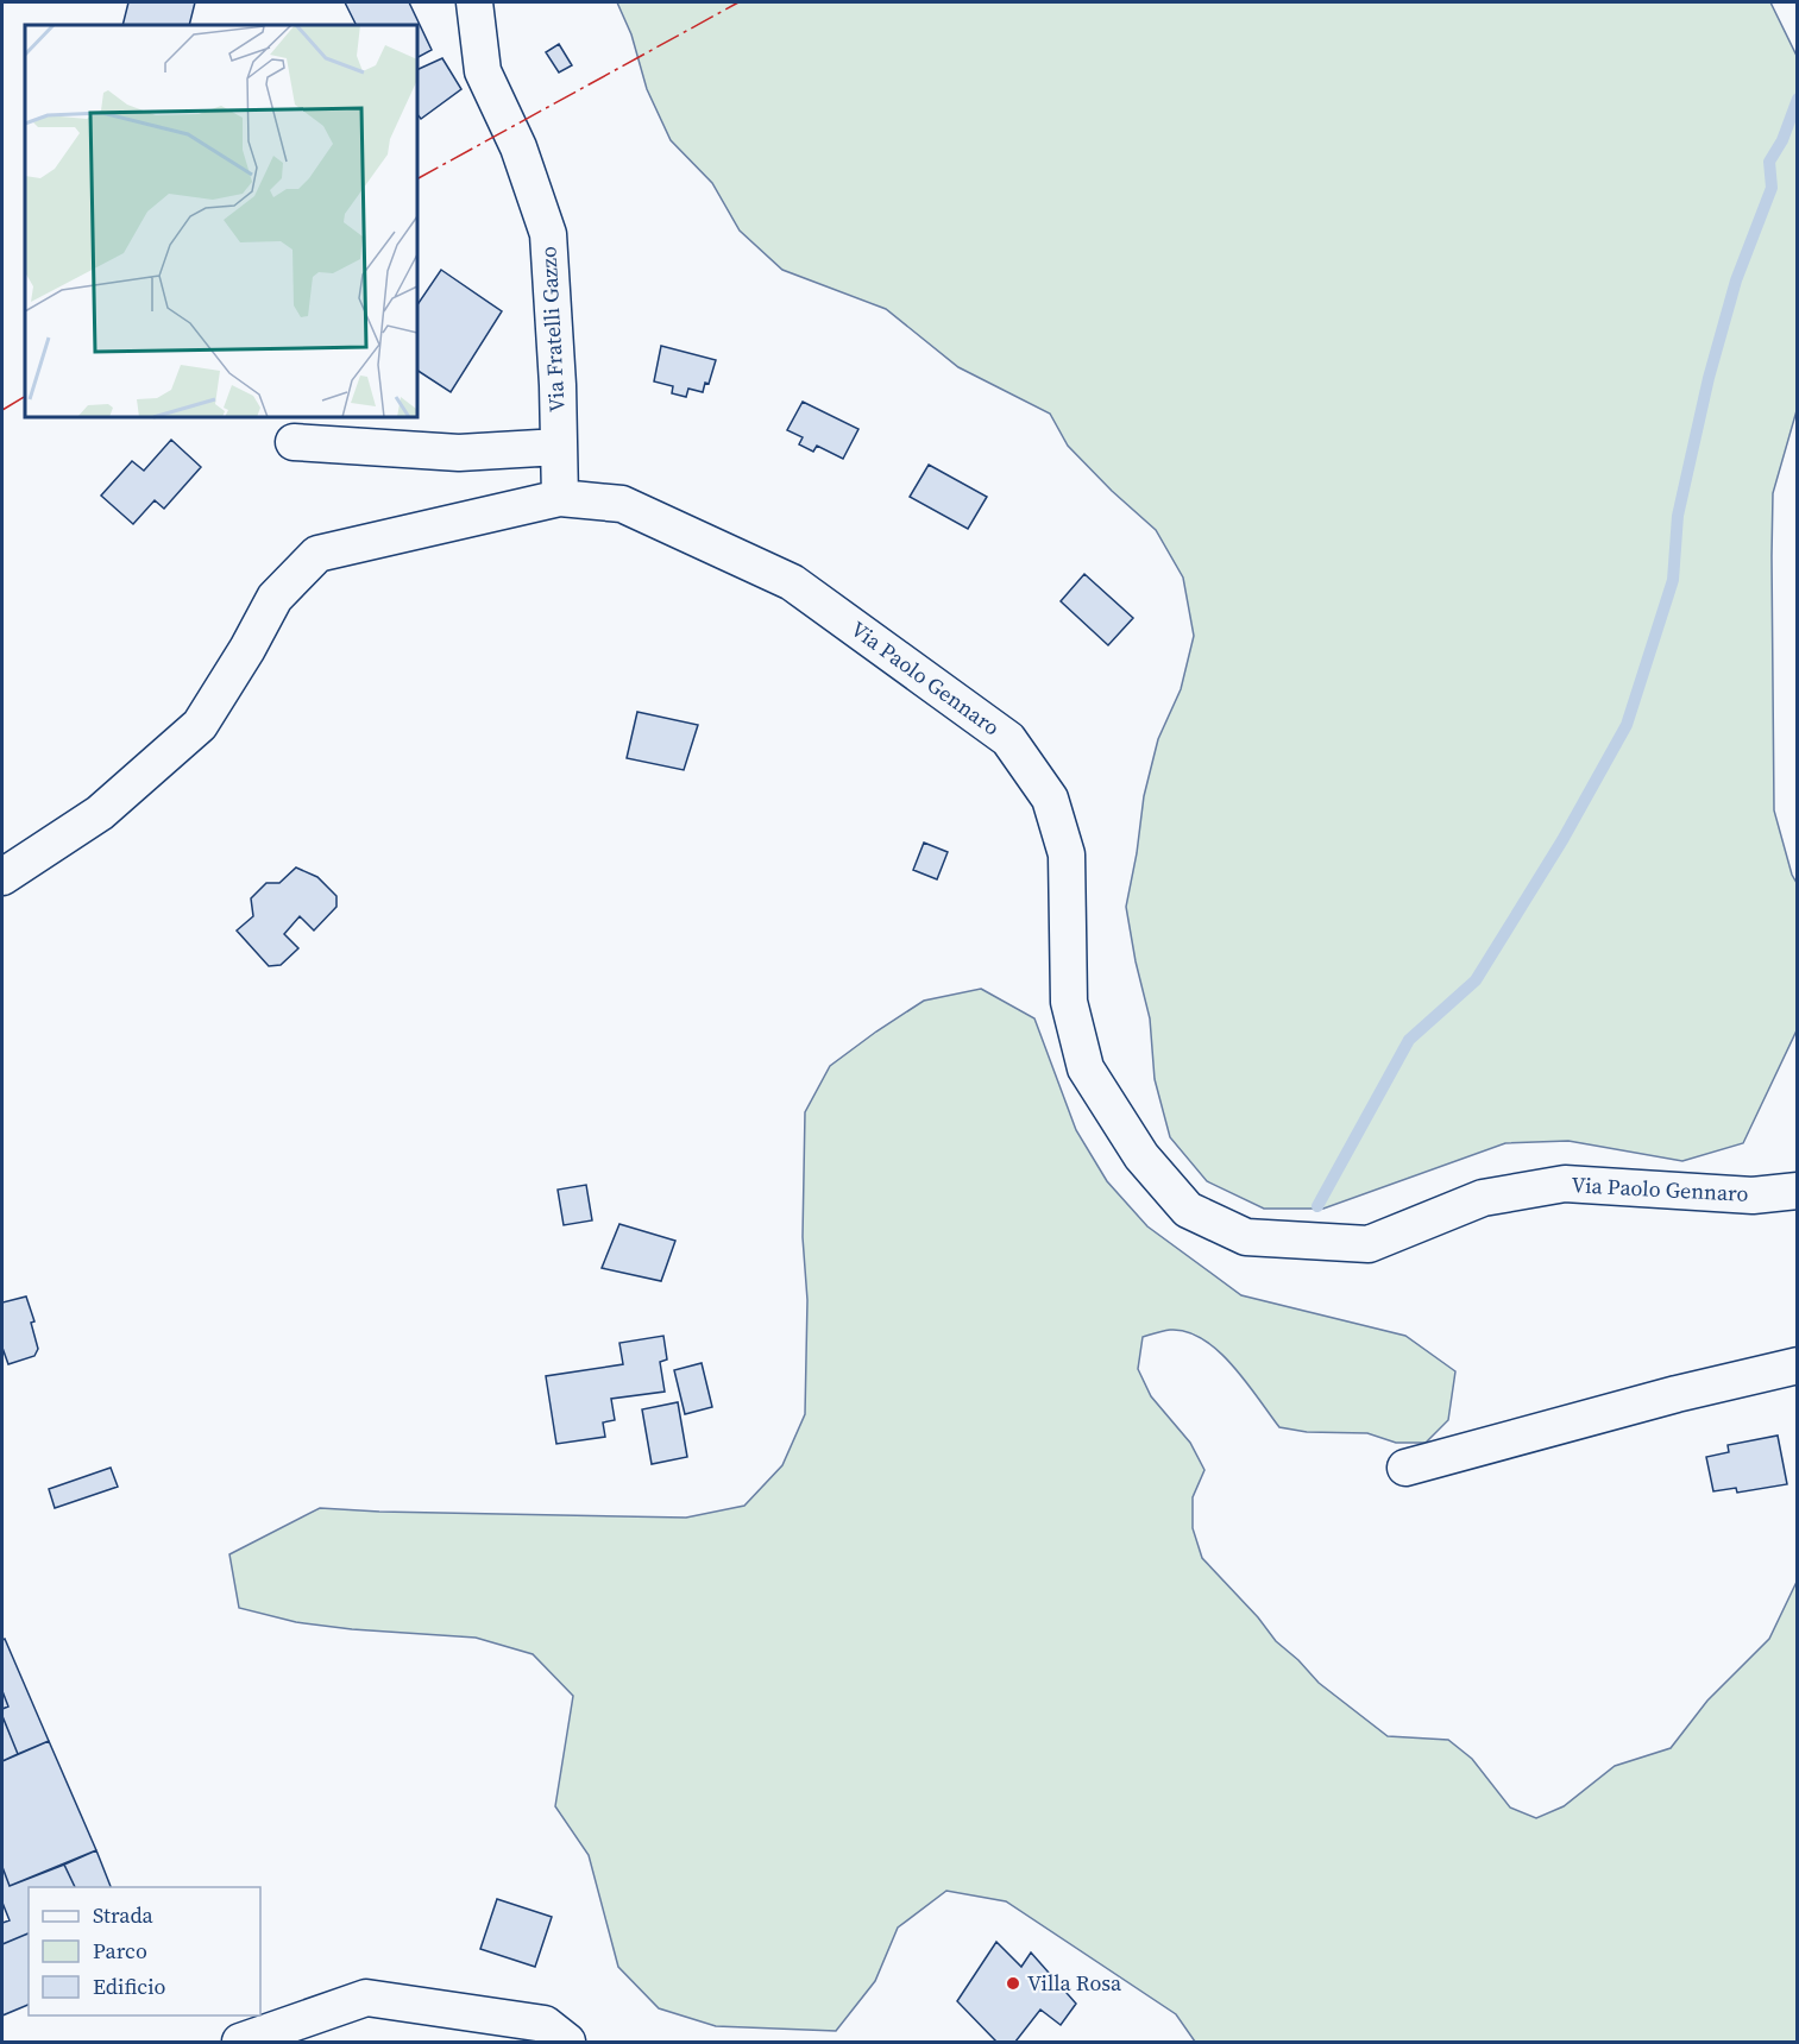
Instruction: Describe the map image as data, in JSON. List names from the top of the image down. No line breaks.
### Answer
{"streets":{"street":["Via Fratelli Gazzo","Via Paolo Gennaro"]},"crossings":[["Via Fratelli Gazzo","Via Paolo Gennaro"]],"places":["Villa Rosa"],"legend":["Strada","Parco","Edificio"]}
